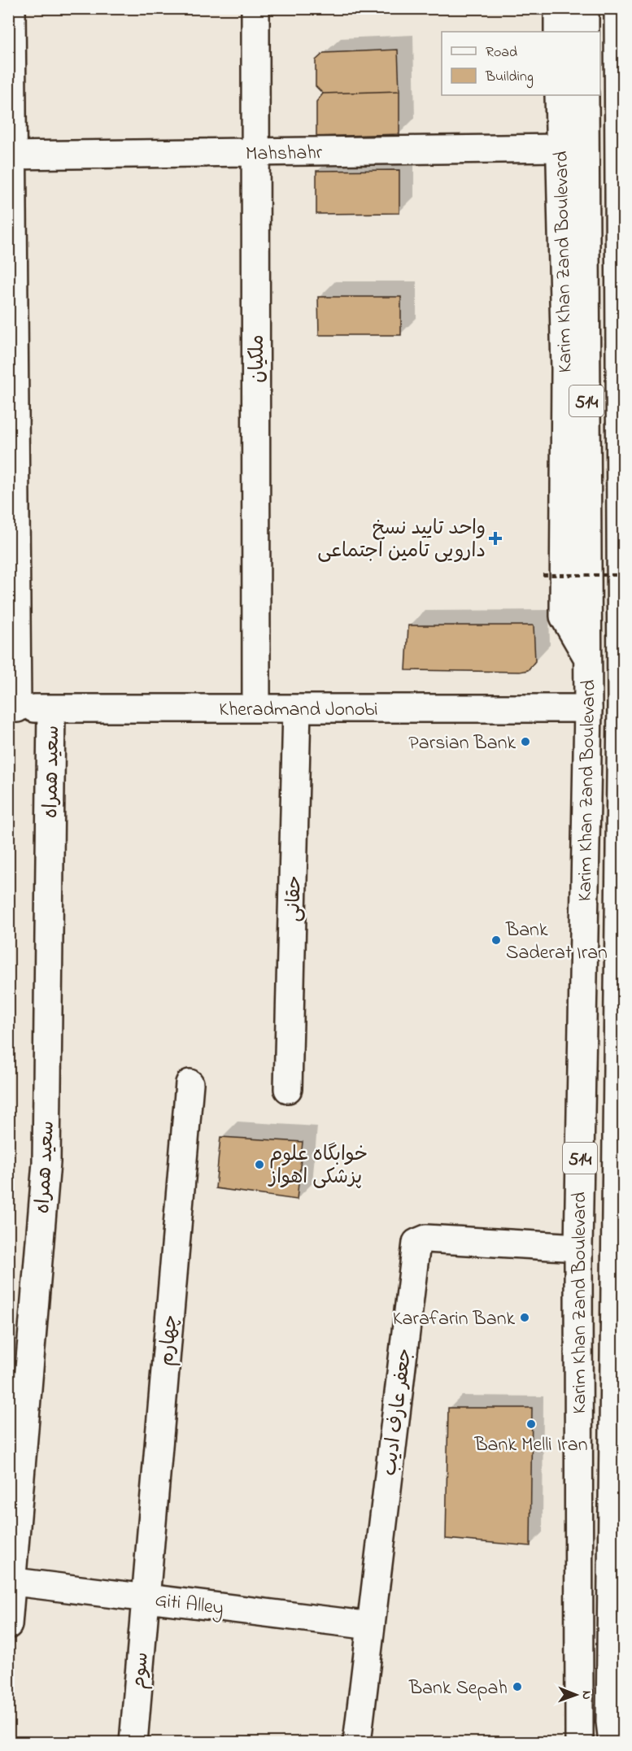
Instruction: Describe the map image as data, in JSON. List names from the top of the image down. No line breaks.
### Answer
{"streets":{"street":["Mahshahr","Karim Khan Zand Boulevard","ملکیان","514","Kheradmand Jonobi","سعید همراه","حقانی","چهارم","جعفر عارف ادیب","Giti Alley","سوم"]},"crossings":[["Mahshahr","Karim Khan Zand Boulevard"],["Mahshahr","ملکیان"],["Karim Khan Zand Boulevard","Kheradmand Jonobi"],["Karim Khan Zand Boulevard","جعفر عارف ادیب"],["ملکیان","Kheradmand Jonobi"],["Kheradmand Jonobi","سعید همراه"],["Kheradmand Jonobi","حقانی"],["سعید همراه","Giti Alley"],["چهارم","Giti Alley"],["چهارم","سوم"],["جعفر عارف ادیب","Giti Alley"],["Giti Alley","سوم"]],"places":{"health":["واحد تایید نسخ دارویی تامین اجتماعی"],"other":["Parsian Bank","Bank Saderat Iran","خوابگاه علوم پزشکی اهواز","Karafarin Bank","Bank Melli Iran","Bank Sepah"]},"legend":["Road","Building"],"north":"right"}
